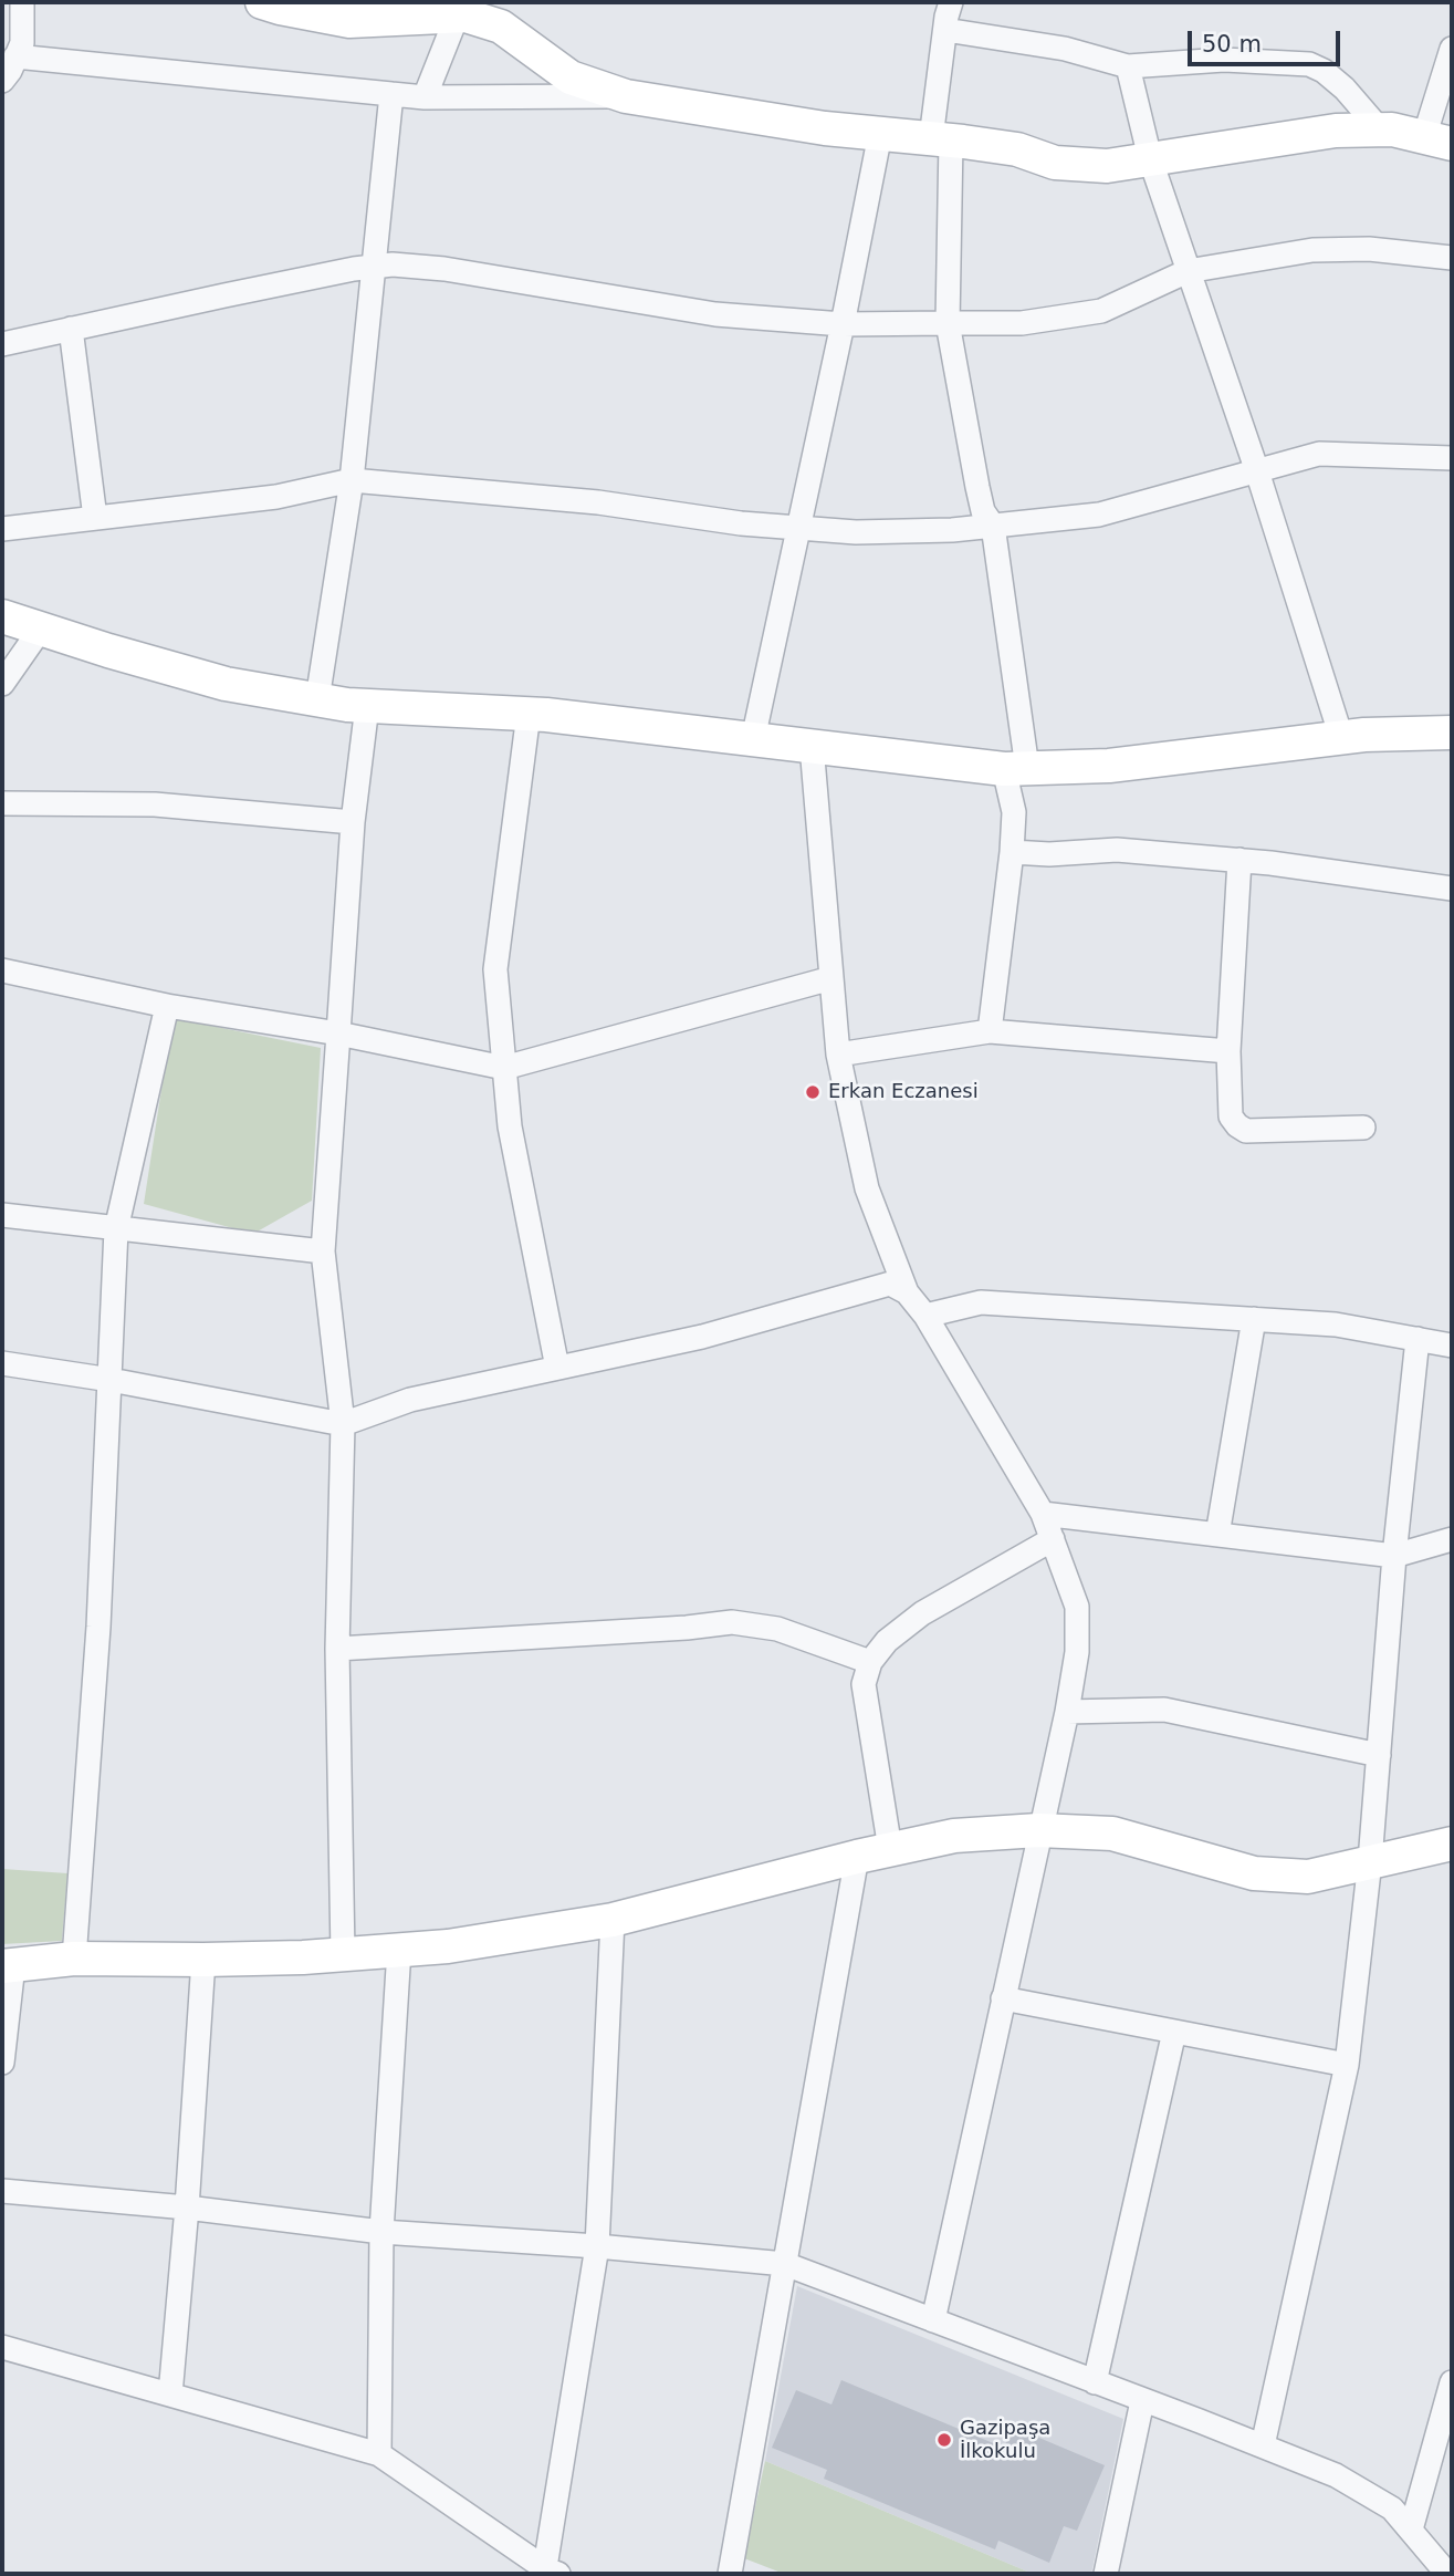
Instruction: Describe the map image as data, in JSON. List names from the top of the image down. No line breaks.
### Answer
{"places":["Erkan Eczanesi","Gazipaşa İlkokulu"],"scale_bar":"50 m"}
